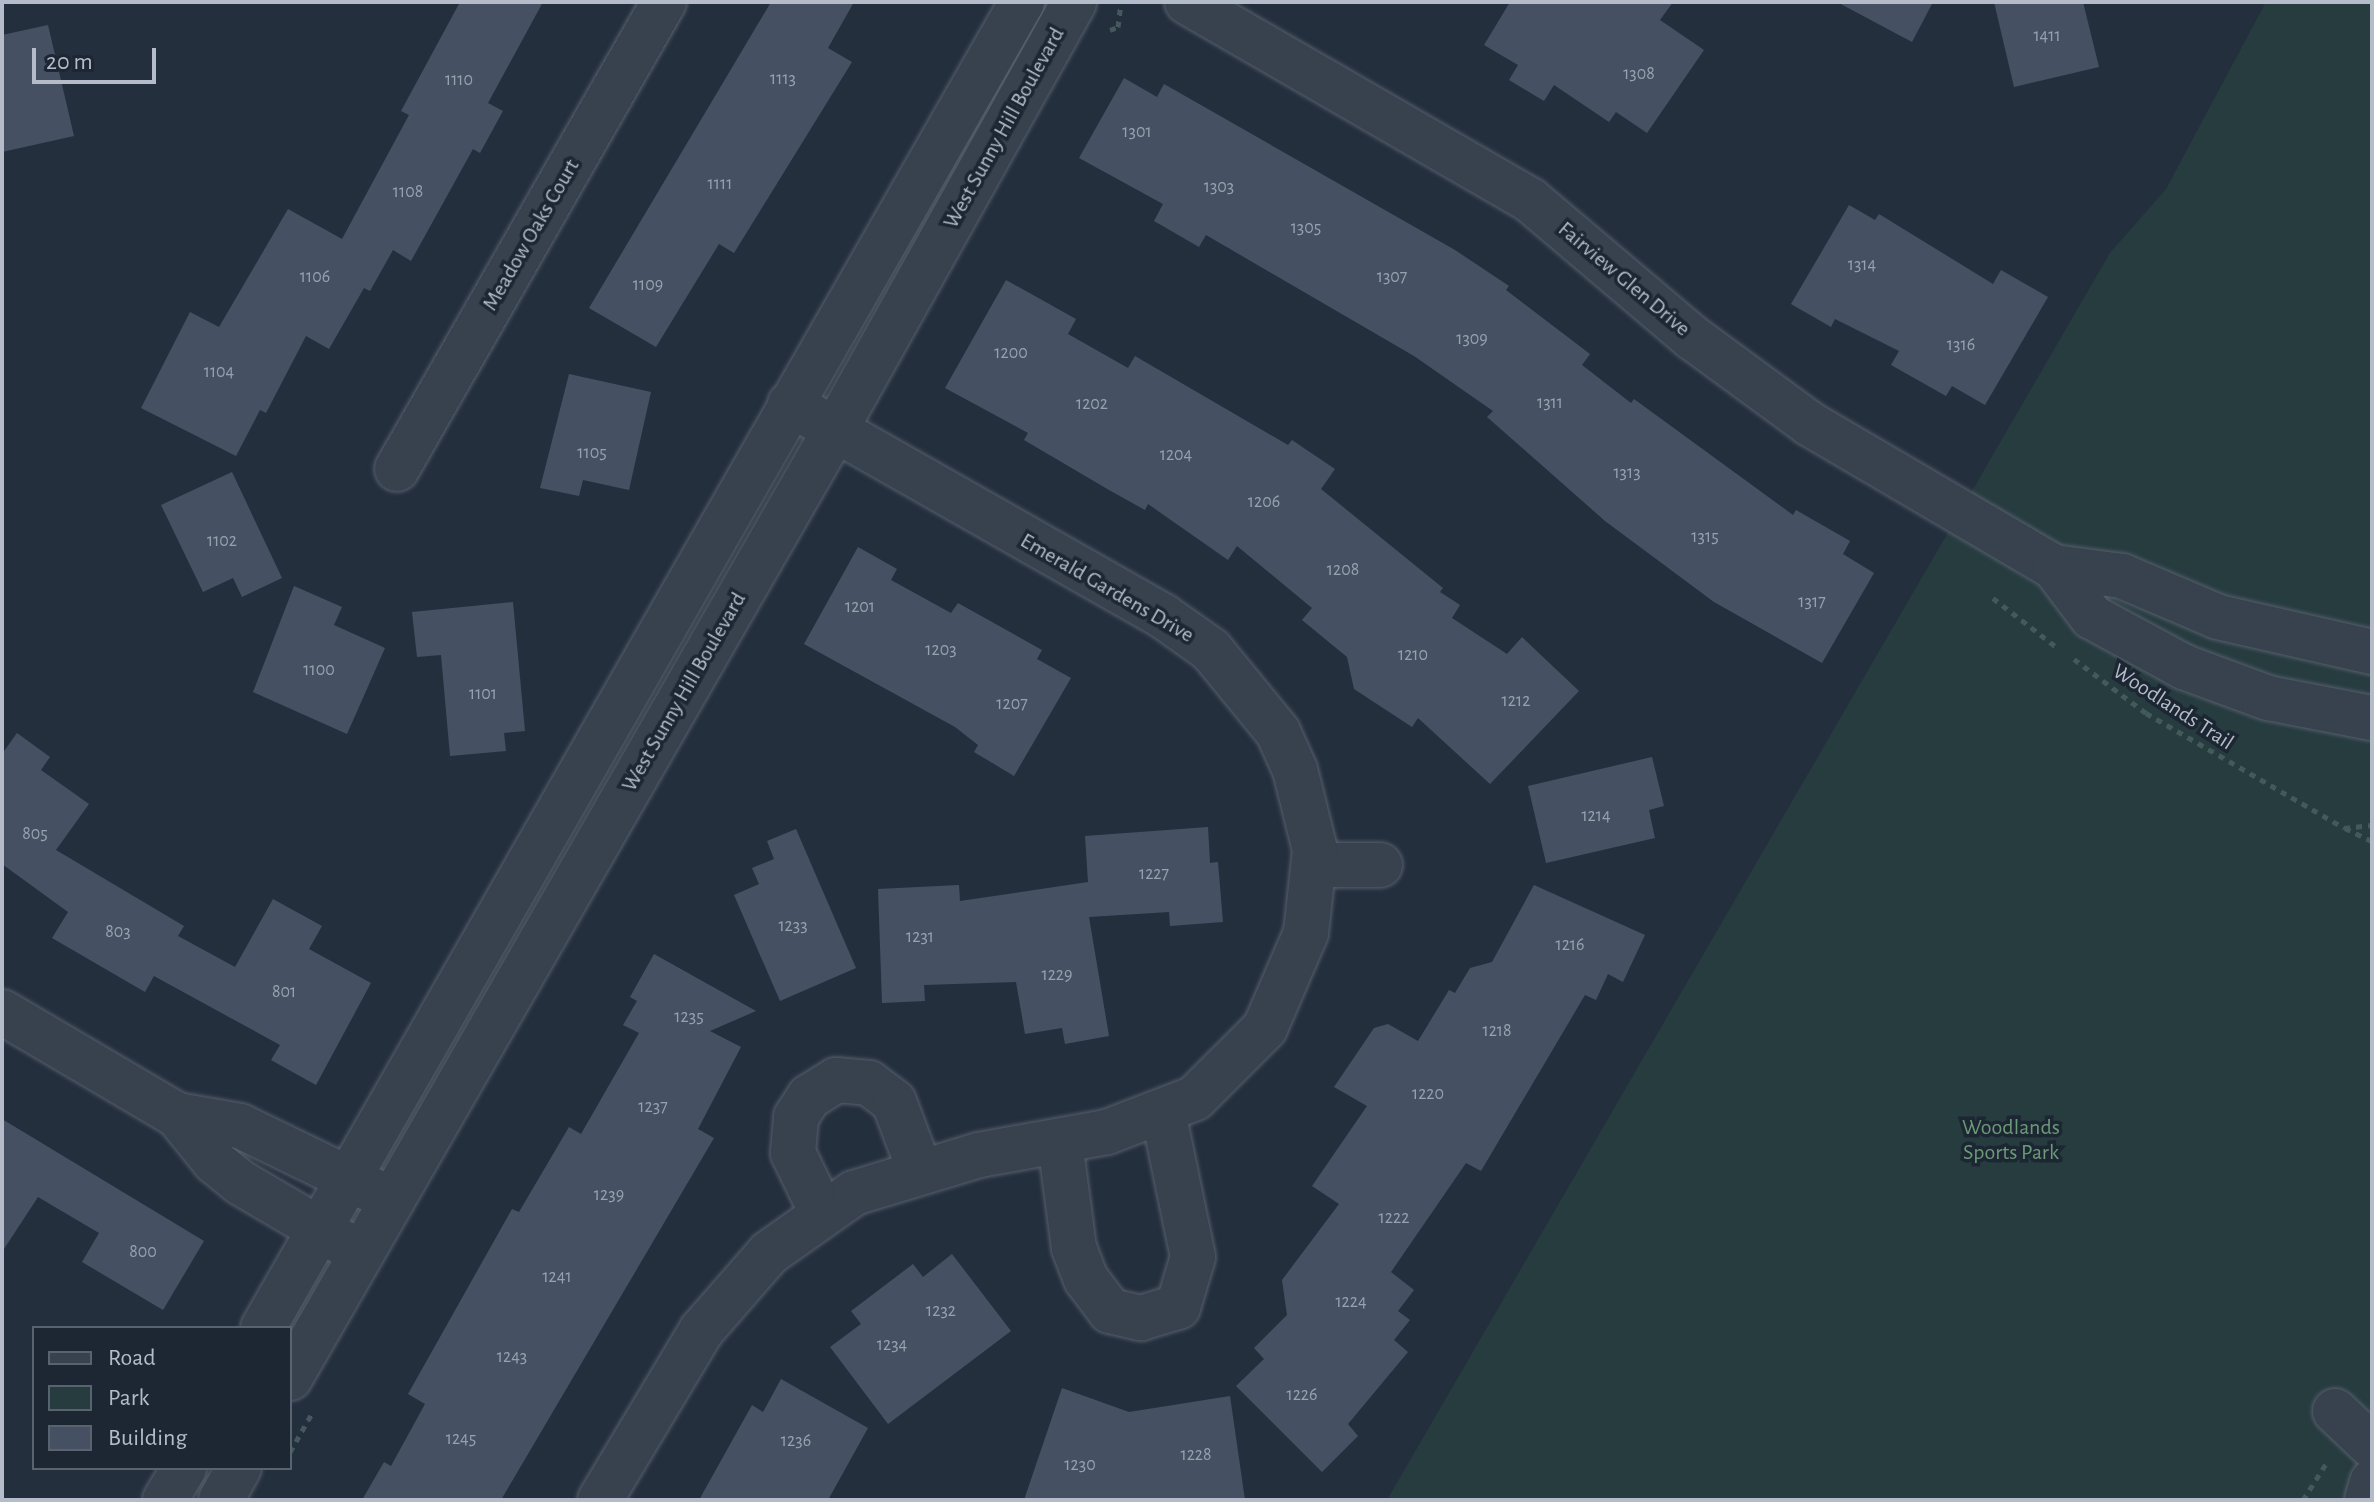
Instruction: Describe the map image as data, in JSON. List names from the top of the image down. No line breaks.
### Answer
{"streets":{"street":["West Sunny Hill Boulevard","Meadow Oaks Court","Fairview Glen Drive","Emerald Gardens Drive"],"path":["Woodlands Trail"]},"crossings":[["West Sunny Hill Boulevard","Emerald Gardens Drive"]],"parks":["Woodlands Sports Park"],"house_numbers":["1411","1308","1113","1110","1301","1111","1303","1108","1305","1314","1106","1307","1109","1309","1316","1200","1104","1311","1202","1105","1204","1313","1206","1315","1102","1208","1317","1201","1203","1210","1100","1101","1212","1207","1214","805","1227","1233","803","1231","1216","1229","801","1235","1218","1220","1237","1239","1222","800","1241","1224","1232","1234","1243","1226","1245","1236","1228","1230"],"legend":["Road","Park","Building"],"scale_bar":"20 m"}
